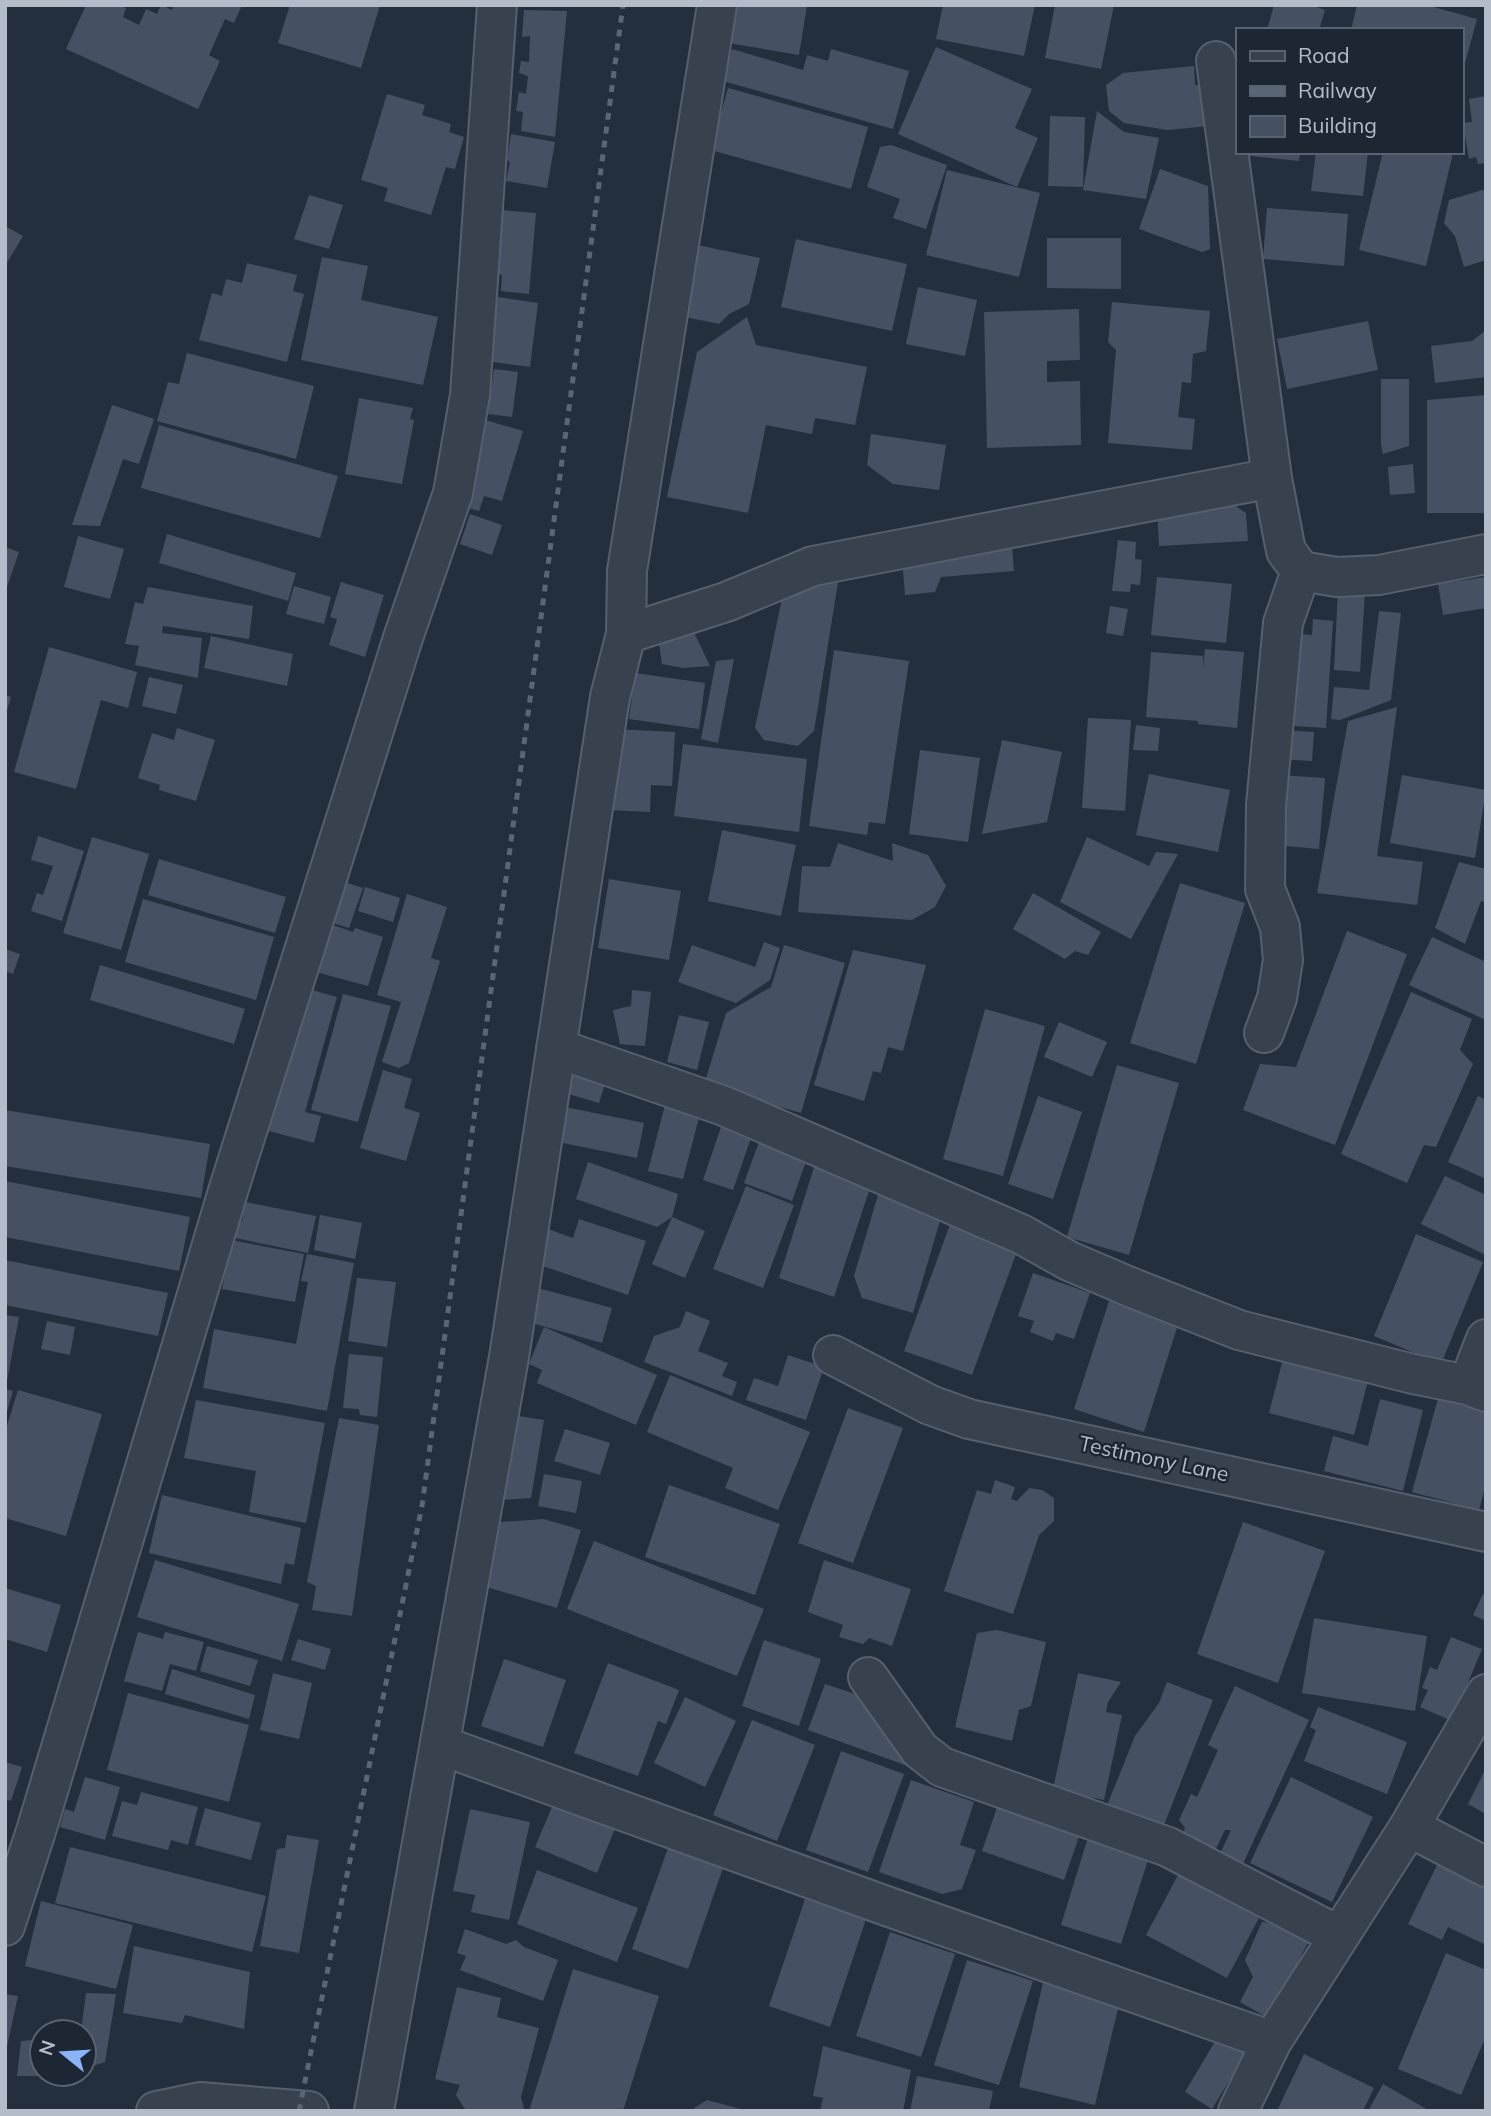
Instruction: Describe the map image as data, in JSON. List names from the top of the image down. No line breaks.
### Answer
{"streets":{"street":["Testimony Lane"]},"legend":["Road","Railway","Building"],"north":"left"}
